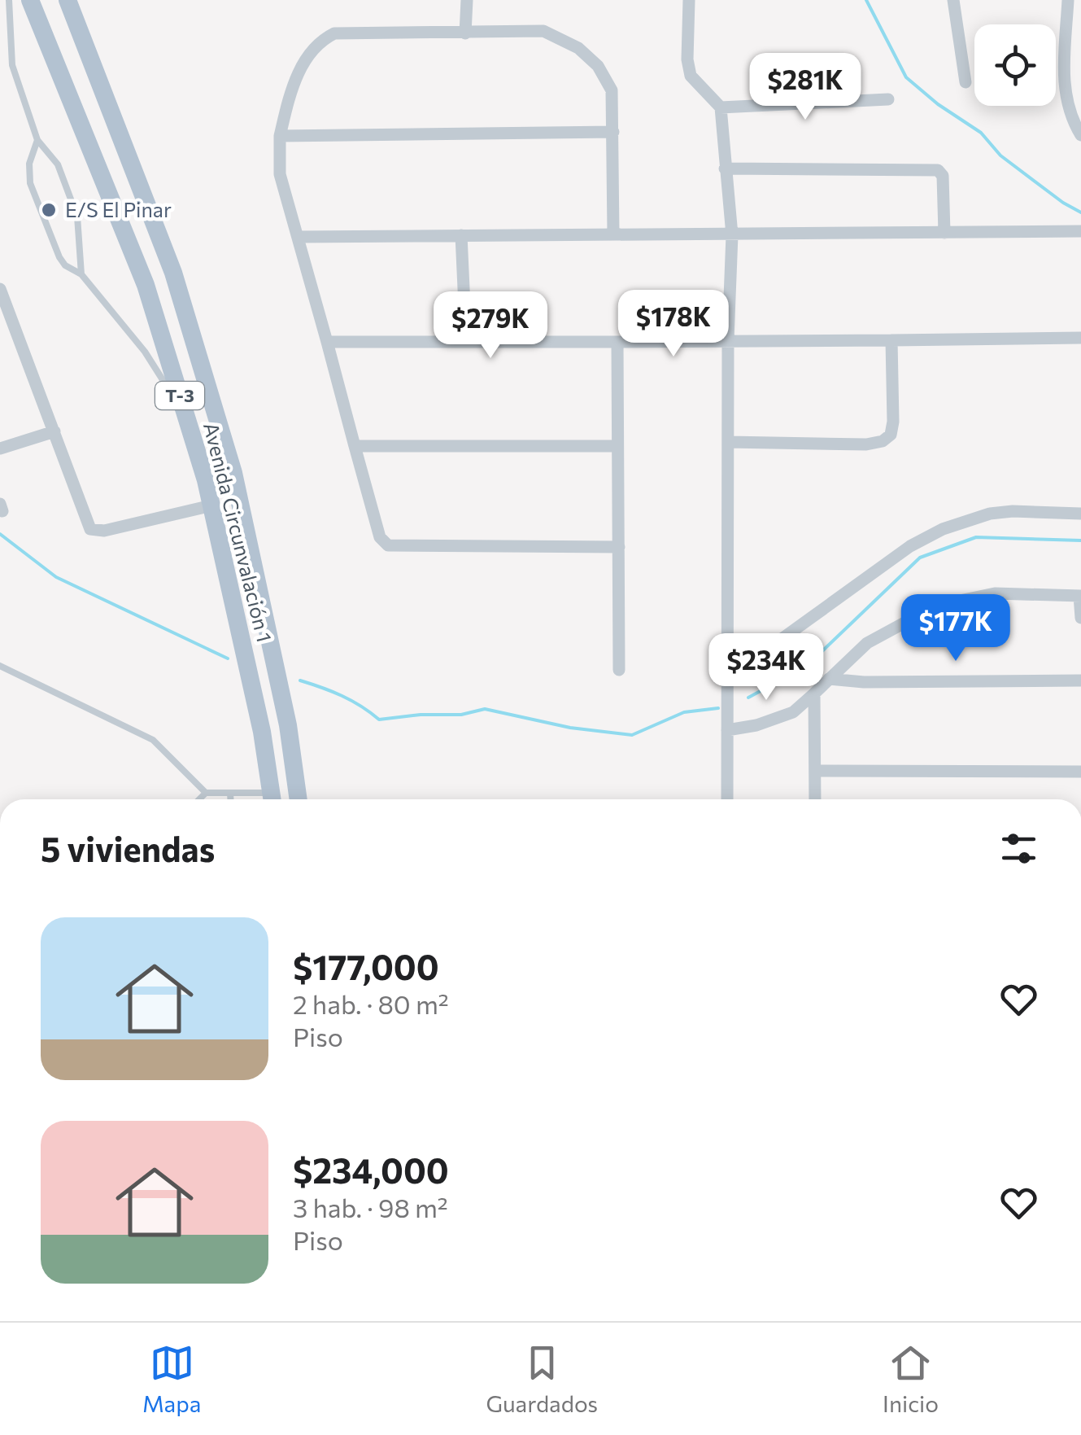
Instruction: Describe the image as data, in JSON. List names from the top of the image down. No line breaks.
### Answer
{"streets":{"main road":["T-3","Avenida Circunvalación 1"]},"places":["E/S El Pinar"],"page":{"price":["$281K","$178K","$279K","$177K","$234K"],"heading":"5 viviendas","list":[{"name":"$177,000","note":"2 hab. · 80 m² · Piso"},{"name":"$234,000","note":"3 hab. · 98 m² · Piso"}],"tabs":["Mapa","Guardados","Inicio"]}}
